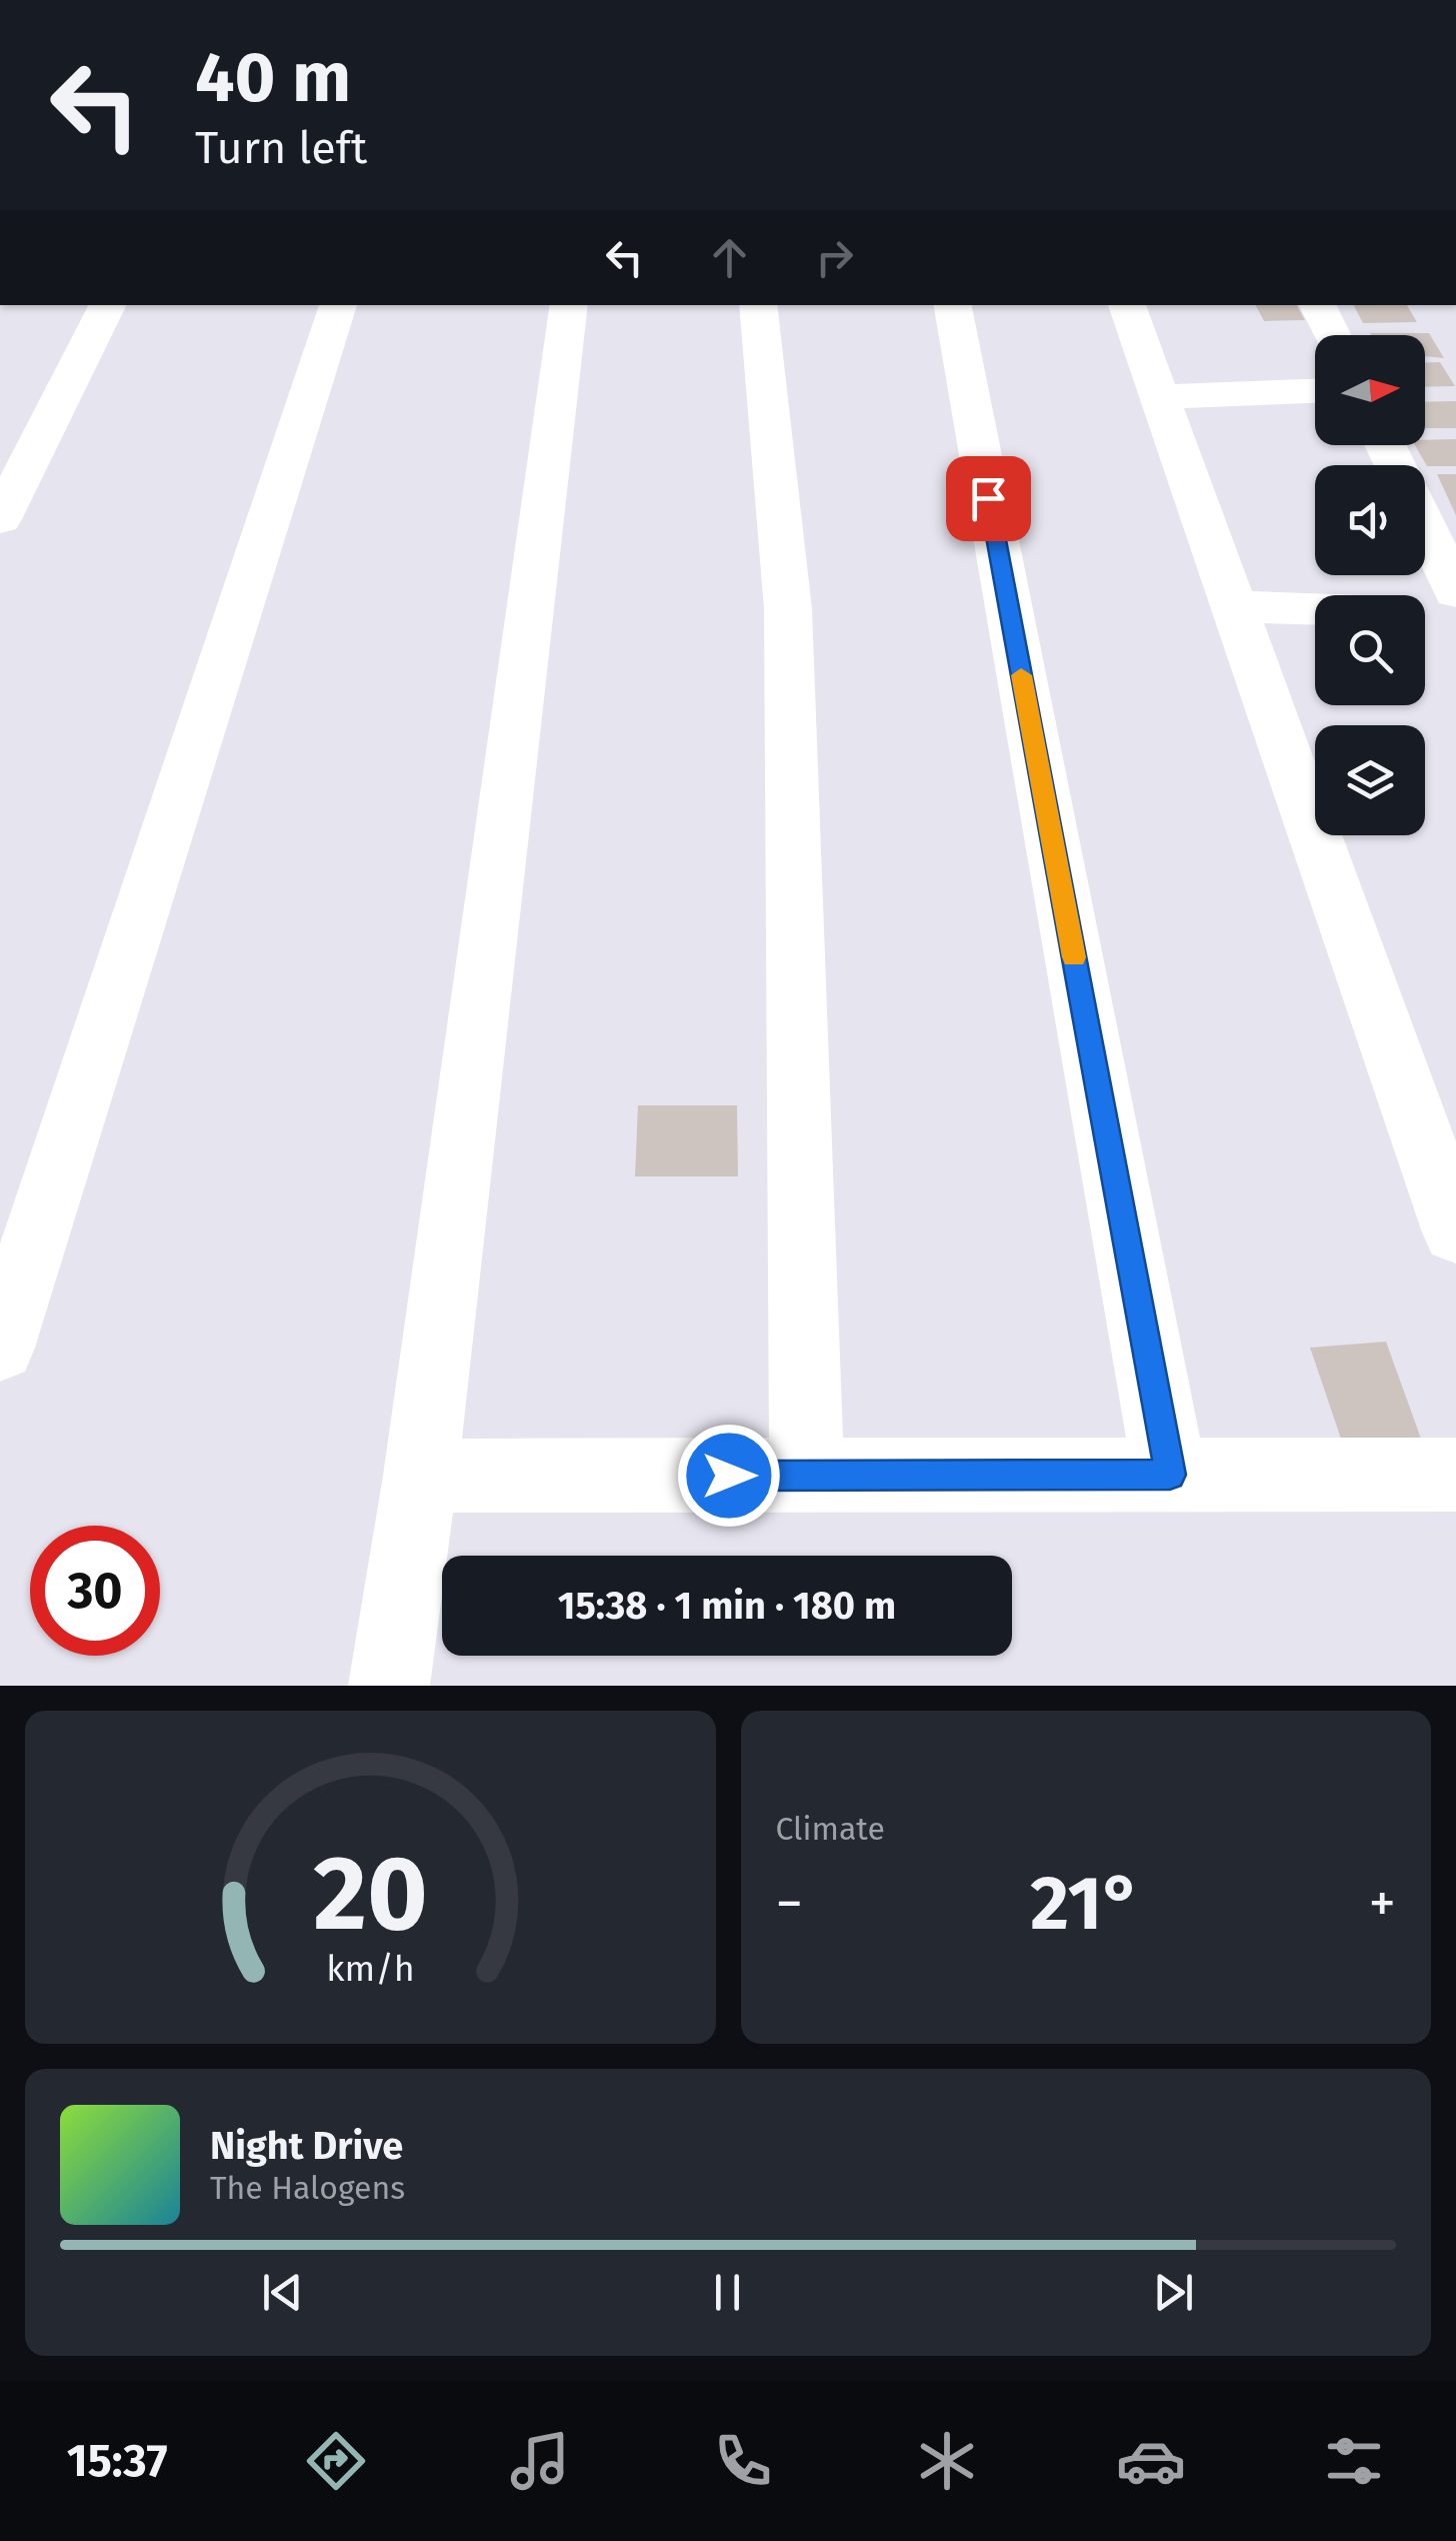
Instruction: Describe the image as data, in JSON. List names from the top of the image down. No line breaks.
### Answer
{"north":"right","page":{"turn":["40 m","Turn left"],"limit":"30","trip":"15:38 · 1 min · 180 m","tile":"Climate","heat":["−","21°","+"],"song":["Night Drive","The Halogens"],"tabs":"15:37","gauge":["20","km/h"]}}
